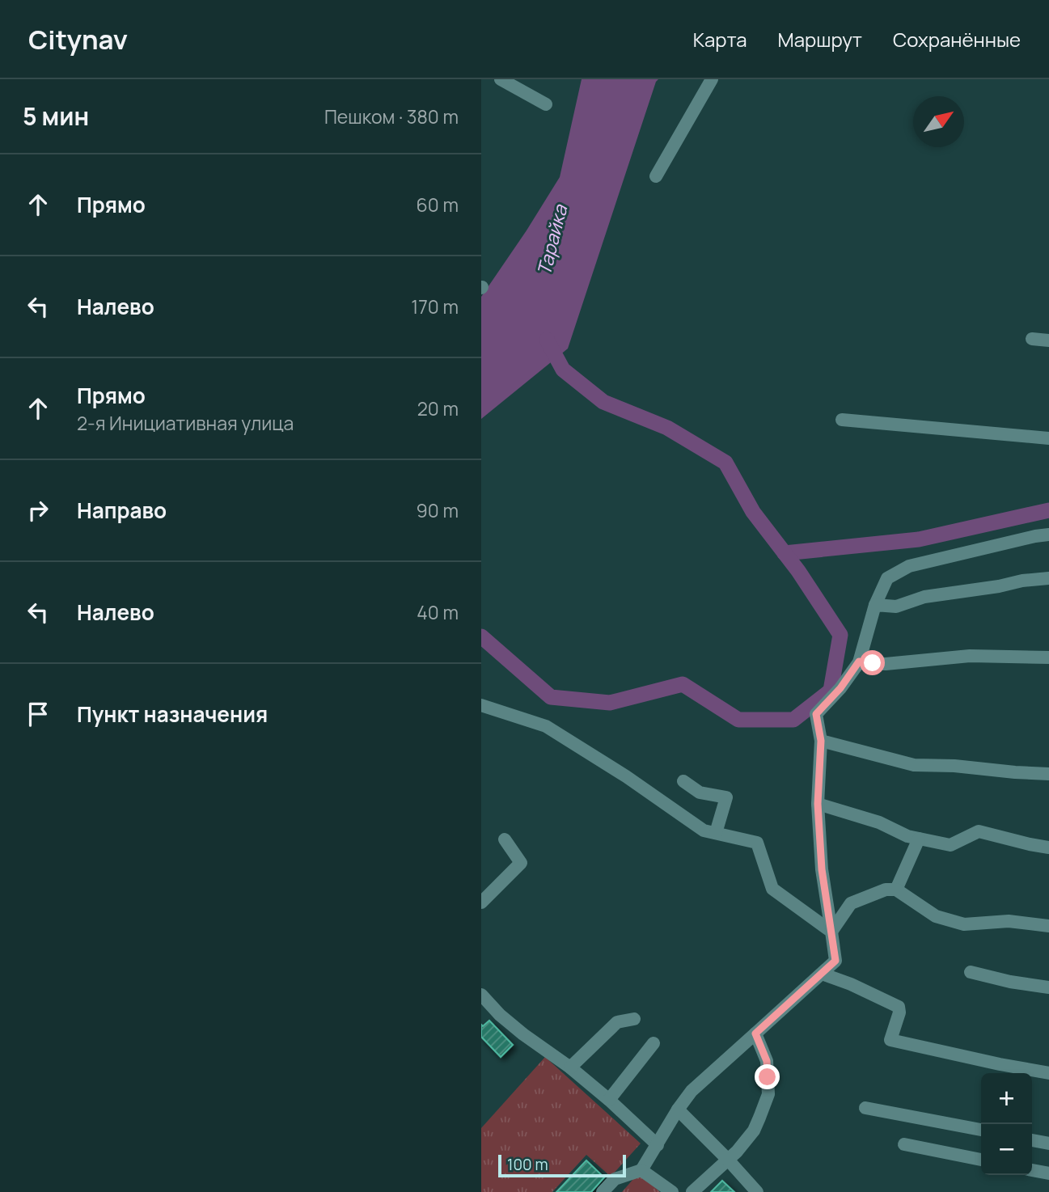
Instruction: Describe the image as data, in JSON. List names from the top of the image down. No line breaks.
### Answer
{"water":["Тарайка"],"scale_bar":"100 m","north":"top right","page":{"header":"Citynav","nav":["Карта","Маршрут","Сохранённые"],"heading":["5 мин","Пешком · 380 m"],"list":[["Прямо","60 m"],["Налево","170 m"],["Прямо","2-я Инициативная улица","20 m"],["Направо","90 m"],["Налево","40 m"],"Пункт назначения"],"map_buttons":["+","−"],"scale":"100 m"}}
